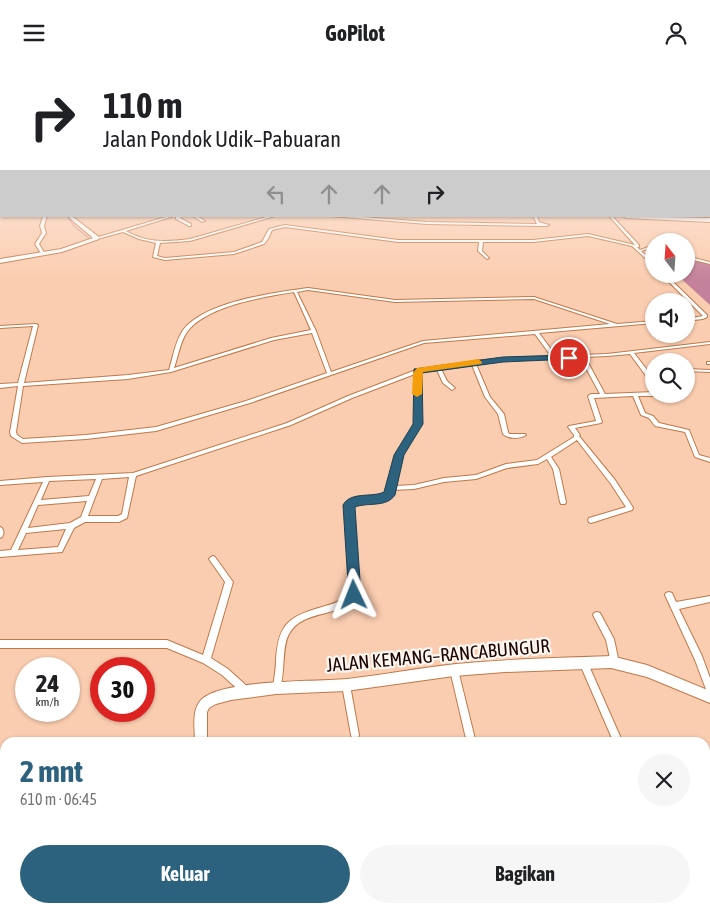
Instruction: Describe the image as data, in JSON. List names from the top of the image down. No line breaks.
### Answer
{"streets":{"street":["JALAN KEMANG–RANCABUNGUR"]},"north":"top","page":{"header":"GoPilot","turn":["110 m","Jalan Pondok Udik–Pabuaran"],"speed":"24 km/h","limit":"30","heading":["2 mnt","610 m · 06:45"],"buttons":["Keluar","Bagikan"]}}
